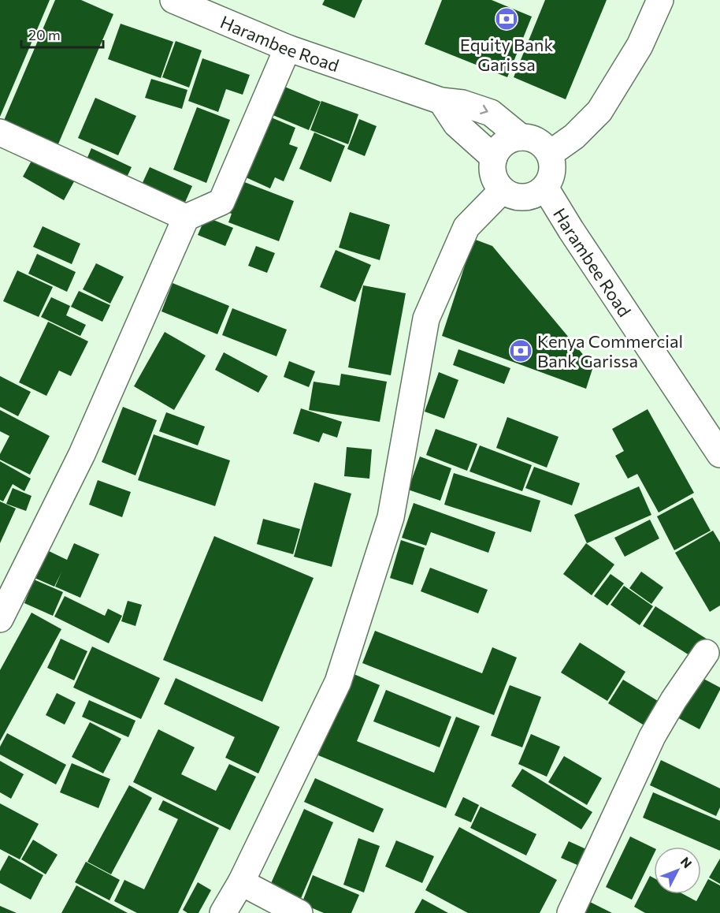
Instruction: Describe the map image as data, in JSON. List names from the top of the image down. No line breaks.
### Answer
{"streets":{"street":["Harambee Road"]},"places":{"bank":["Equity Bank Garissa","Kenya Commercial Bank Garissa"]},"scale_bar":"20 m","north":"top right"}
